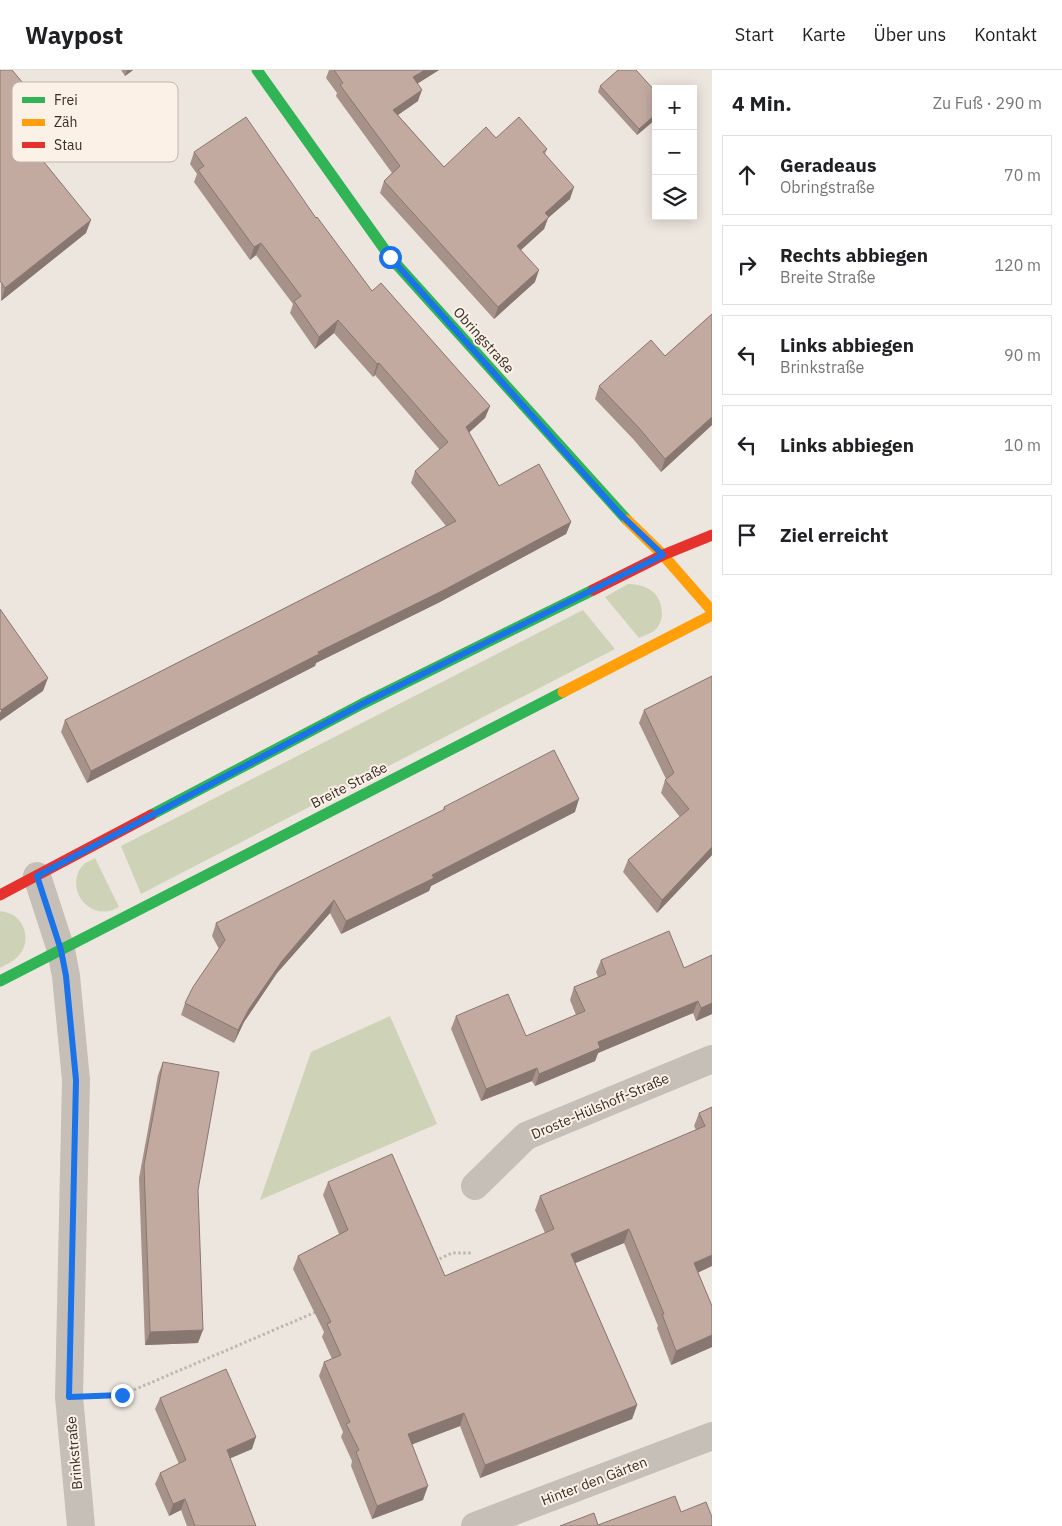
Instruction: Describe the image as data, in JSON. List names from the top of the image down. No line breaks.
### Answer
{"streets":{"street":["Obringstraße","Breite Straße","Droste-Hülshoff-Straße","Brinkstraße","Hinter den Gärten"]},"crossings":[["Obringstraße","Breite Straße"],["Breite Straße","Brinkstraße"]],"legend":["Frei","Zäh","Stau"],"page":{"header":"Waypost","nav":["Start","Karte","Über uns","Kontakt"],"heading":["4 Min.","Zu Fuß · 290 m"],"map_buttons":["+","−"],"list":[["Geradeaus","Obringstraße","70 m"],["Rechts abbiegen","Breite Straße","120 m"],["Links abbiegen","Brinkstraße","90 m"],["Links abbiegen","10 m"],"Ziel erreicht"]}}
